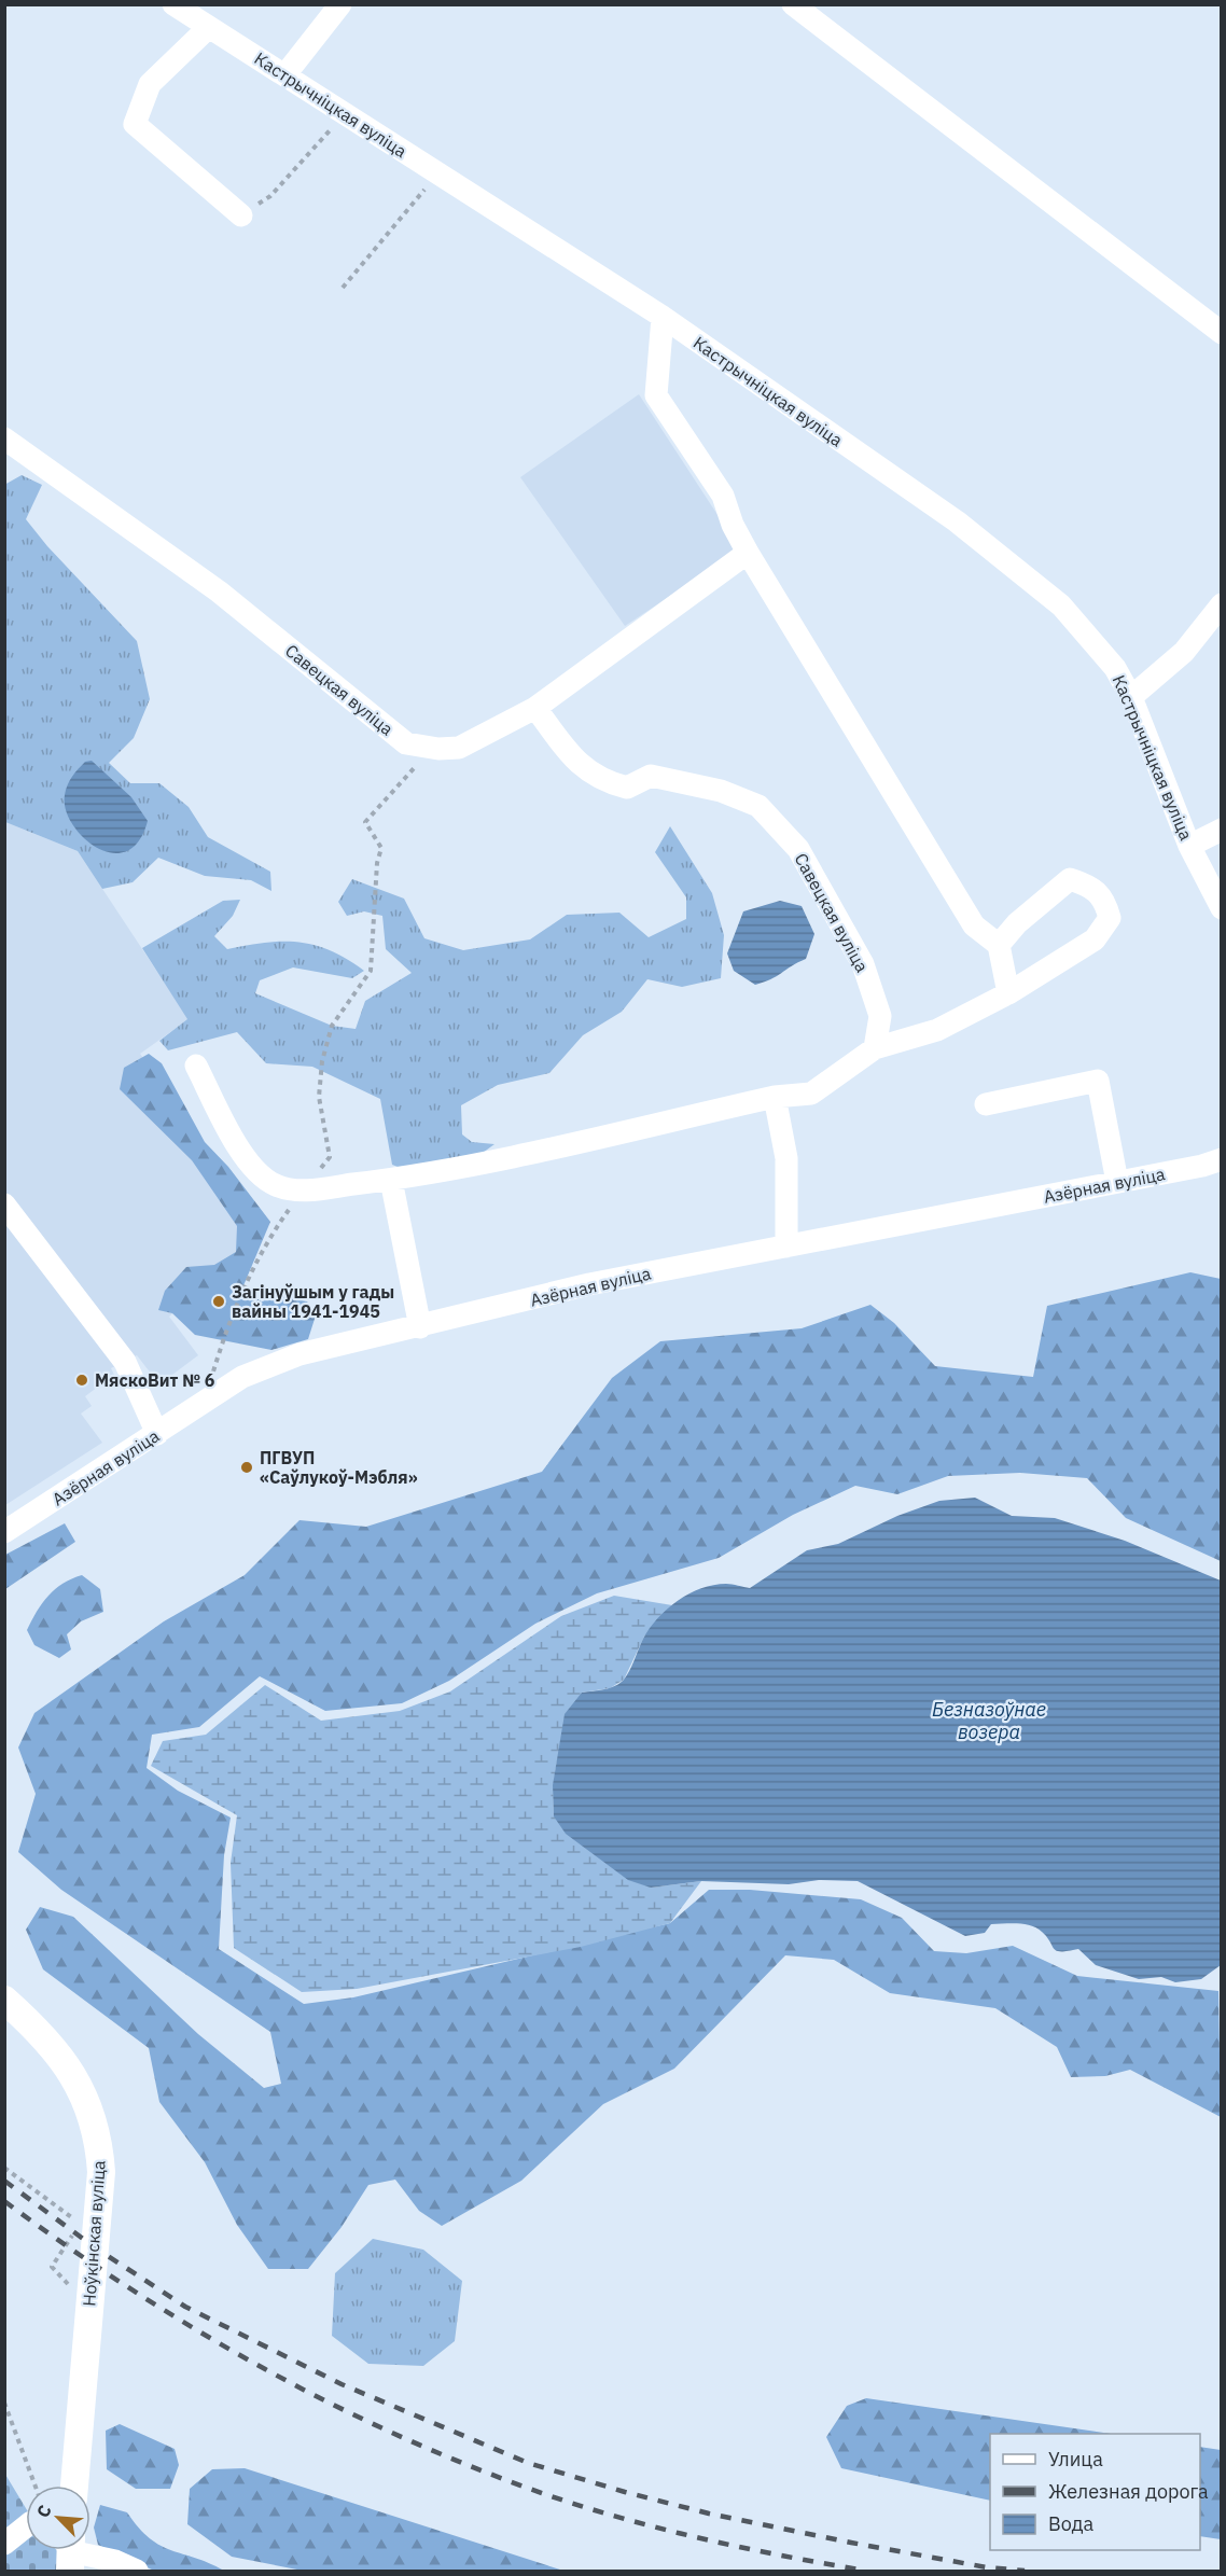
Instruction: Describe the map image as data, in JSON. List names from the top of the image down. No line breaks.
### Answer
{"streets":{"main road":["Ноўкінская вуліца"],"street":["Кастрычніцкая вуліца","Савецкая вуліца","Азёрная вуліца"]},"water":["Безназоўнае возера"],"places":["Загінуўшым у гады вайны 1941-1945","МяскоВит № 6","ПГВУП «Саўлукоў-Мэбля»"],"legend":["Улица","Железная дорога","Вода"],"north":"top left"}
